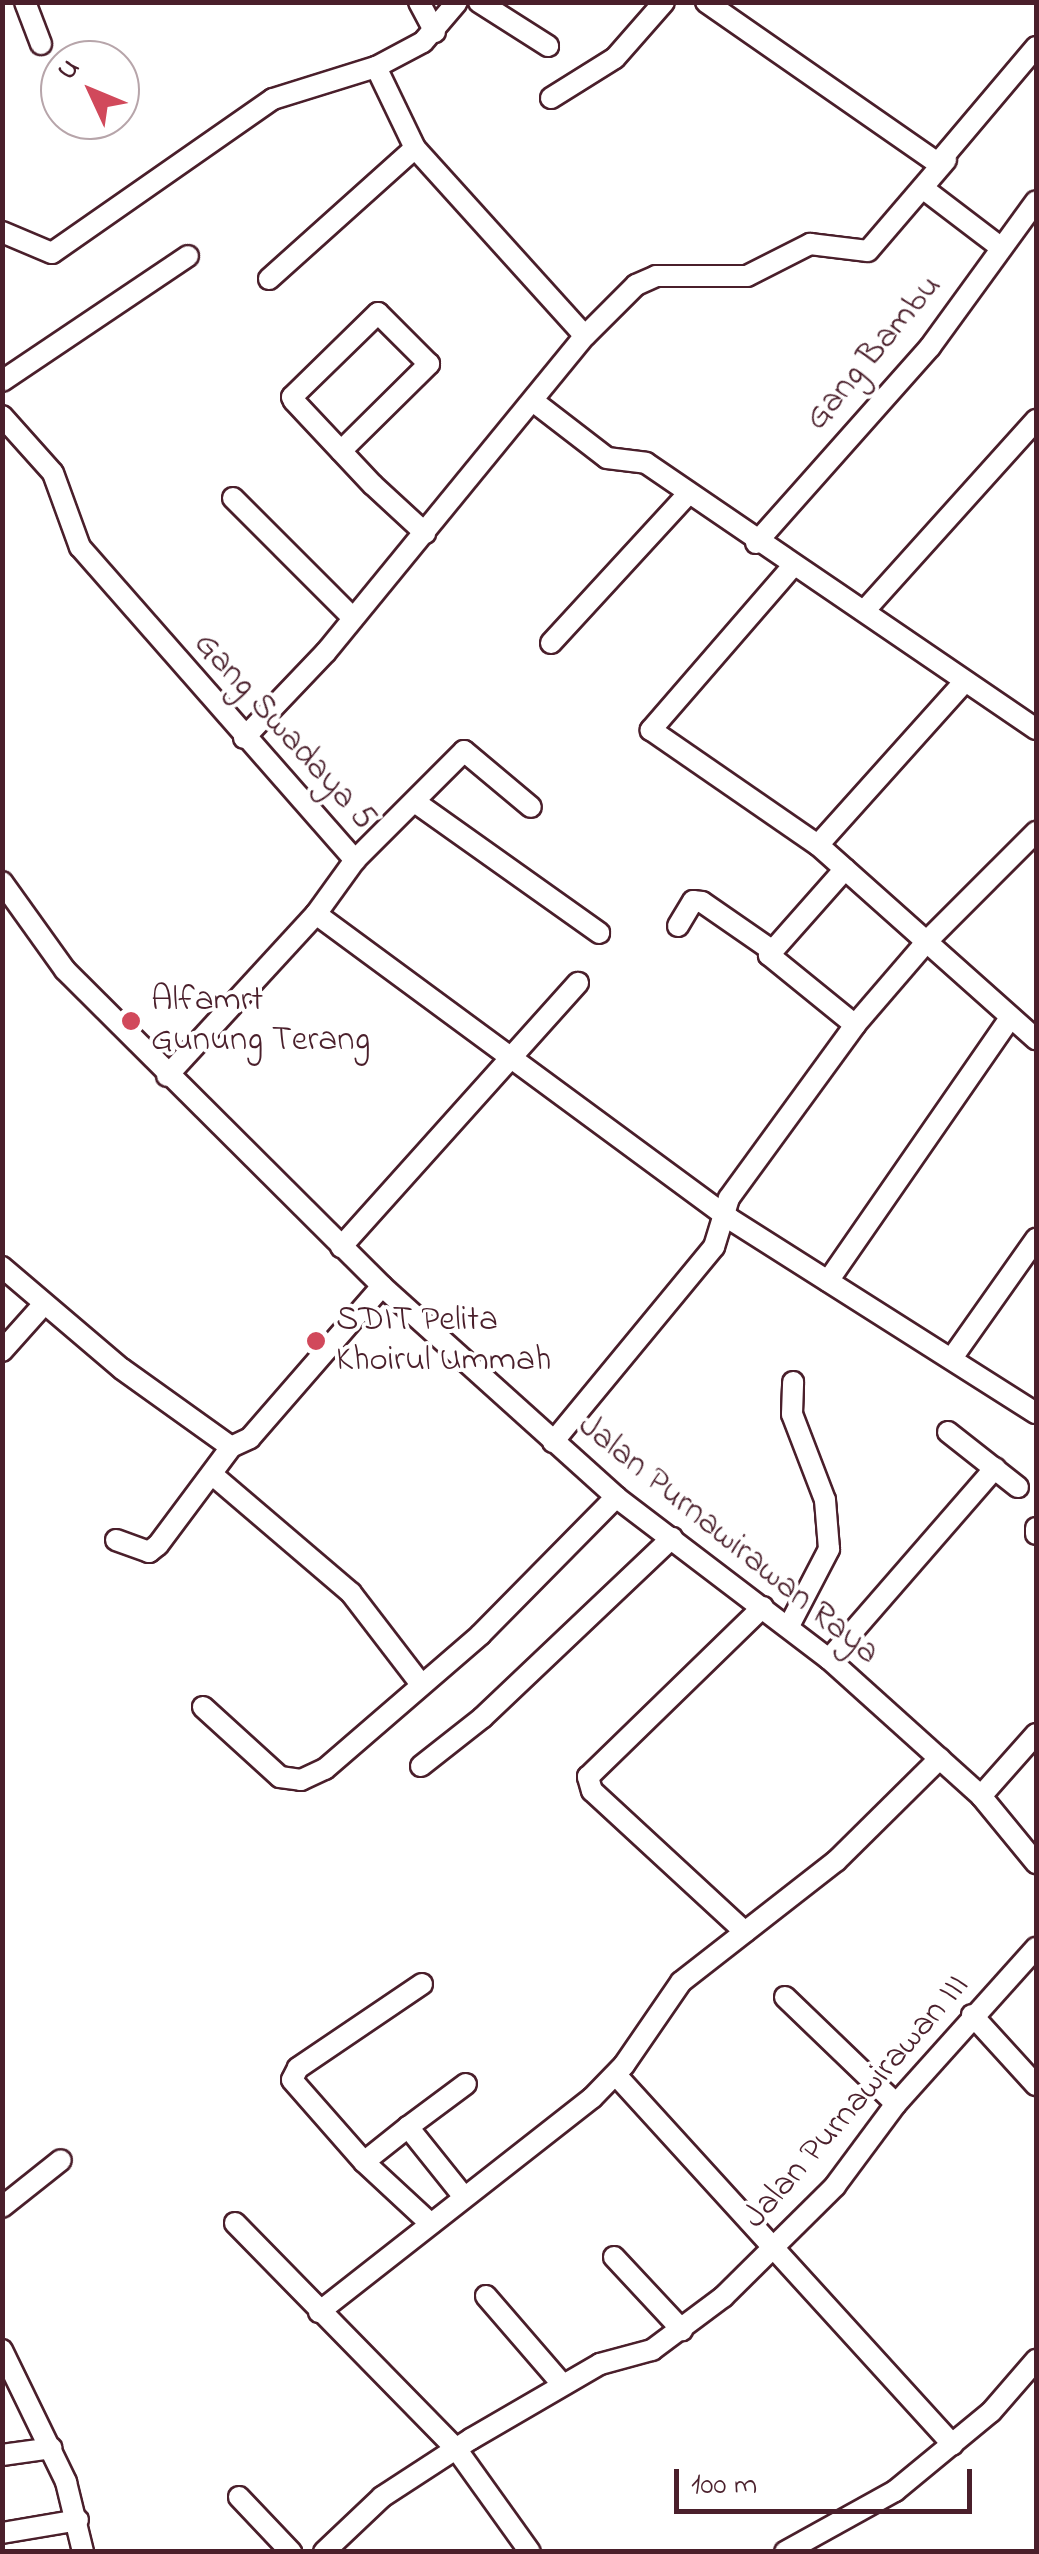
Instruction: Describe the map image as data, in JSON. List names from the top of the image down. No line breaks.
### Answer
{"streets":{"street":["Gang Bambu","Gang Swadaya 5","Jalan Purnawirawan Raya","Jalan Purnawirawan III"]},"crossings":[["Gang Swadaya 5","Jalan Purnawirawan Raya"]],"places":["Alfamrt Gunung Terang","SDIT Pelita Khoirul Ummah"],"scale_bar":"100 m","north":"top left"}
